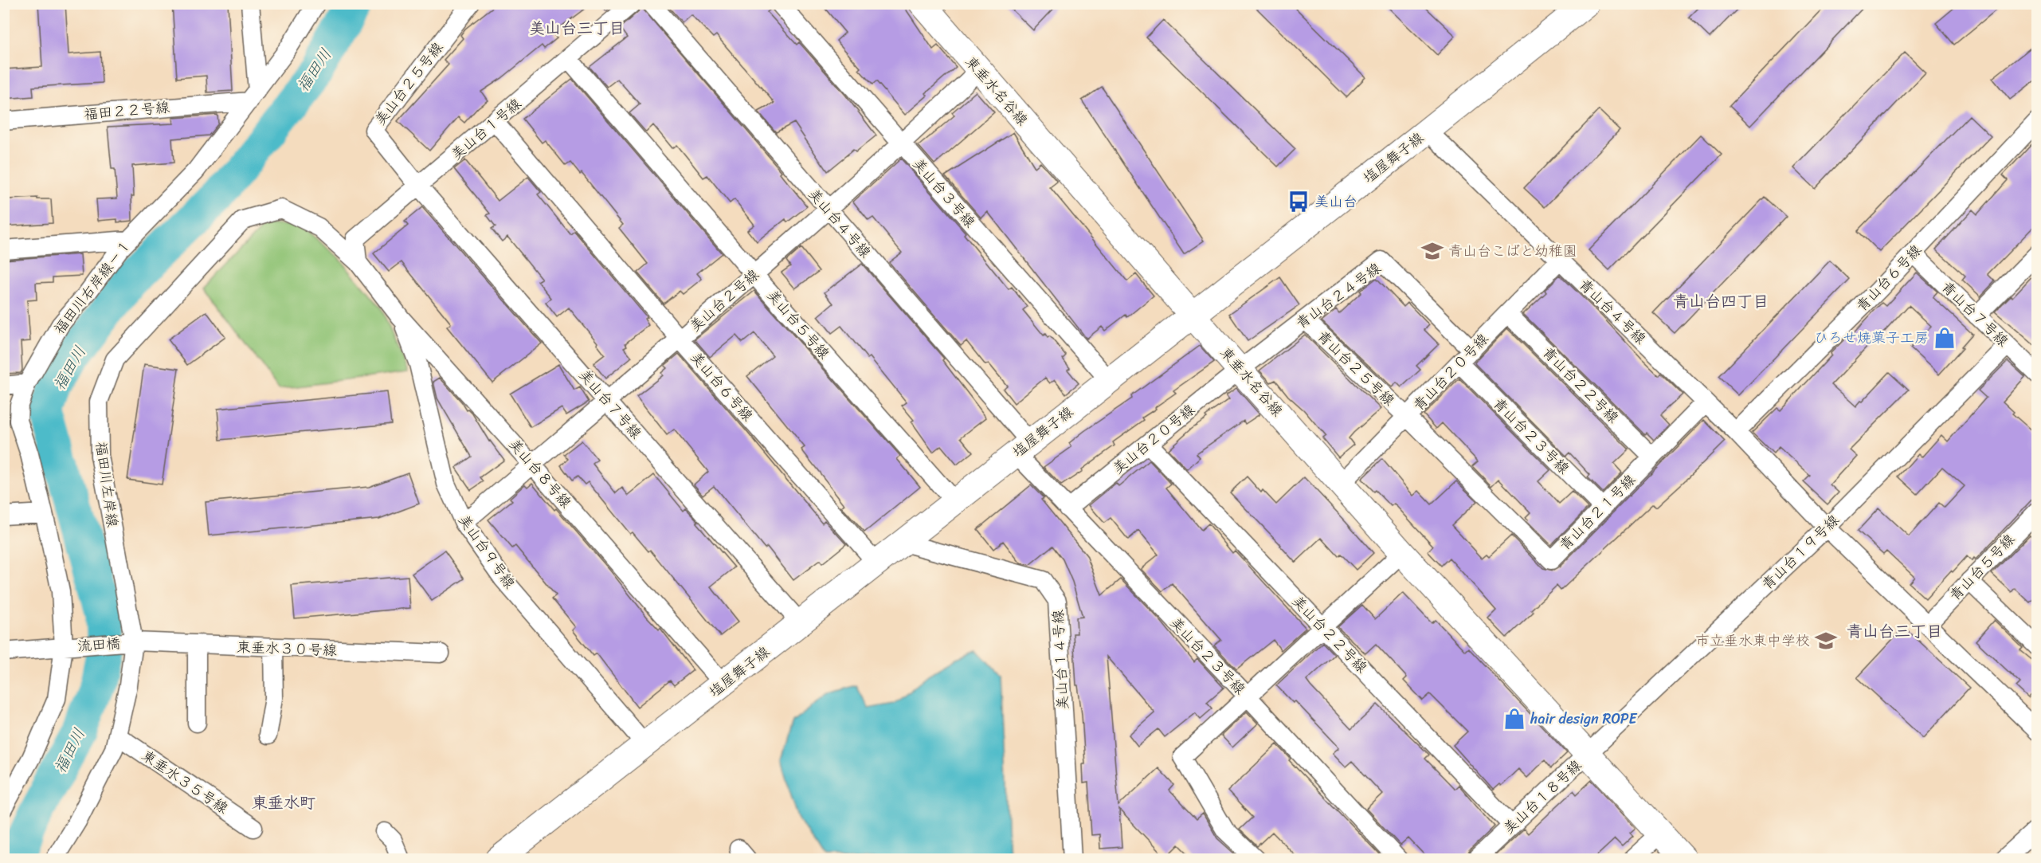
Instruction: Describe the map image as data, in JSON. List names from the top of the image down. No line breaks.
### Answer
{"streets":{"street":["美山台２５号線","東垂水名谷線","福田２２号線","美山台１号線","塩屋舞子線","美山台３号線","美山台４号線","青山台６号線","福田川右岸線－１","青山台２４号線","美山台２号線","青山台４号線","青山台７号線","美山台５号線","青山台２５号線","青山台２０号線","青山台２２号線","美山台６号線","美山台７号線","青山台２３号線","美山台２０号線","美山台８号線","福田川左岸線","青山台２１号線","美山台９号線","青山台１９号線","青山台５号線","美山台２２号線","流田橋","東垂水３０号線","美山台２３号線","美山台１４号線","東垂水３５号線","美山台１８号線"]},"crossings":[["美山台２５号線","美山台１号線"],["美山台２５号線","美山台７号線"],["東垂水名谷線","塩屋舞子線"],["東垂水名谷線","青山台２４号線"],["東垂水名谷線","美山台２号線"],["東垂水名谷線","青山台２０号線"],["東垂水名谷線","美山台２０号線"],["東垂水名谷線","青山台１９号線"],["東垂水名谷線","美山台１８号線"],["福田２２号線","福田川右岸線－１"],["美山台１号線","美山台５号線"],["美山台１号線","美山台６号線"],["美山台１号線","美山台７号線"],["美山台１号線","美山台８号線"],["美山台１号線","福田川左岸線"],["塩屋舞子線","美山台３号線"],["塩屋舞子線","美山台４号線"],["塩屋舞子線","青山台４号線"],["塩屋舞子線","美山台５号線"],["塩屋舞子線","美山台６号線"],["塩屋舞子線","美山台７号線"],["塩屋舞子線","美山台８号線"],["塩屋舞子線","美山台９号線"],["塩屋舞子線","美山台２３号線"],["塩屋舞子線","美山台１４号線"],["美山台３号線","美山台２号線"],["美山台４号線","美山台２号線"],["美山台４号線","美山台２３号線"],["青山台６号線","青山台４号線"],["青山台６号線","青山台７号線"],["福田川右岸線－１","流田橋"],["青山台２４号線","青山台２５号線"],["青山台２４号線","青山台２０号線"],["青山台２４号線","美山台２０号線"],["美山台２号線","美山台５号線"],["美山台２号線","美山台６号線"],["美山台２号線","美山台７号線"],["美山台２号線","美山台８号線"],["美山台２号線","美山台９号線"],["青山台４号線","青山台２０号線"],["青山台４号線","青山台２１号線"],["青山台４号線","青山台１９号線"],["青山台４号線","青山台５号線"],["青山台７号線","青山台１９号線"],["青山台２５号線","青山台２０号線"],["青山台２５号線","青山台２１号線"],["青山台２０号線","青山台２２号線"],["青山台２０号線","青山台２３号線"],["青山台２０号線","青山台２１号線"],["青山台２２号線","青山台２１号線"],["青山台２３号線","青山台２１号線"],["美山台２０号線","美山台２２号線"],["美山台２０号線","美山台２３号線"],["美山台８号線","福田川左岸線"],["美山台８号線","美山台９号線"],["福田川左岸線","流田橋"],["福田川左岸線","東垂水３０号線"],["福田川左岸線","東垂水３５号線"],["青山台１９号線","美山台１８号線"],["美山台２２号線","美山台１８号線"],["流田橋","東垂水３０号線"]],"districts":["美山台三丁目","青山台四丁目","青山台三丁目","東垂水町"],"water":["福田川"],"places":{"bus stop":["美山台"],"school or university":["青山台こばと幼稚園","市立垂水東中学校"],"shop":["ひろせ焼菓子工房","hair design ROPE"]}}
